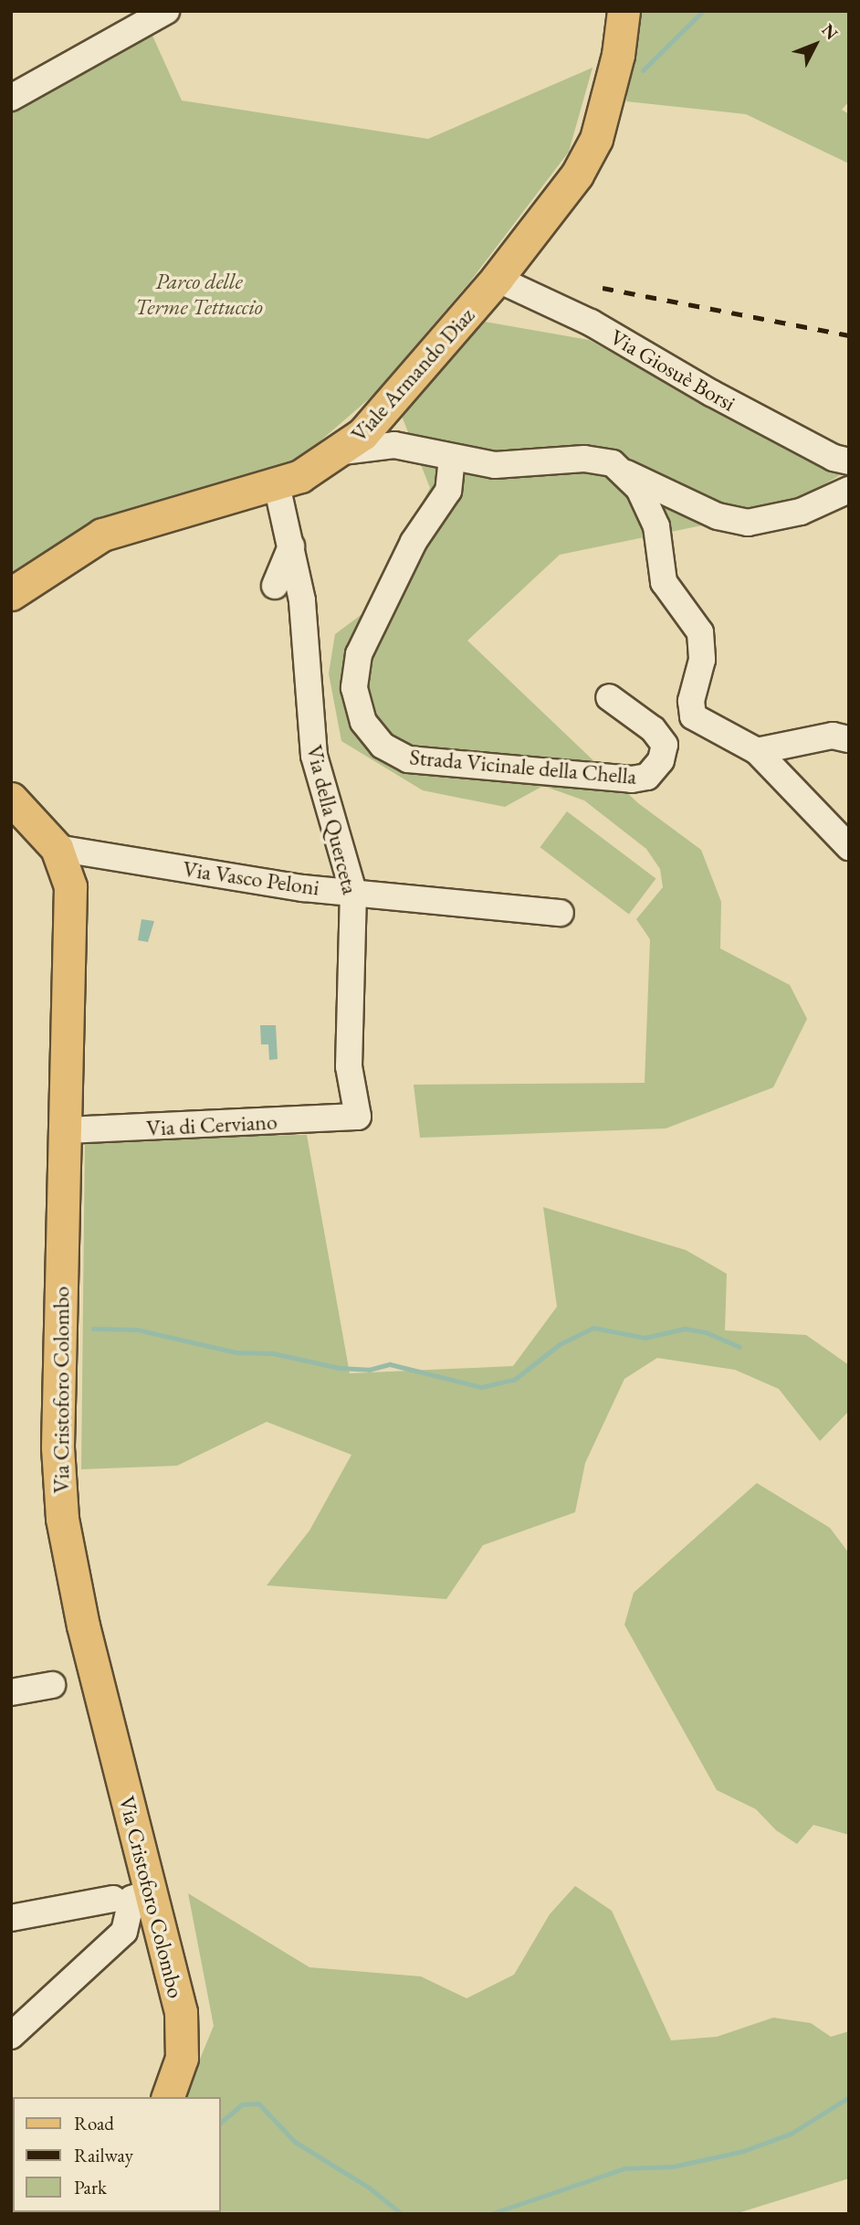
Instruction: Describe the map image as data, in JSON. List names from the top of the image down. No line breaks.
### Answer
{"streets":{"main road":["Viale Armando Diaz","Via Cristoforo Colombo"],"street":["Via Giosuè Borsi","Strada Vicinale della Chella","Via della Querceta","Via Vasco Peloni","Via di Cerviano"]},"crossings":[["Via Giosuè Borsi","Viale Armando Diaz"],["Viale Armando Diaz","Via della Querceta"],["Via della Querceta","Via Vasco Peloni"],["Via della Querceta","Via di Cerviano"],["Via Vasco Peloni","Via Cristoforo Colombo"],["Via di Cerviano","Via Cristoforo Colombo"]],"parks":["Parco delle Terme Tettuccio"],"legend":["Road","Railway","Park"],"north":"top right"}
